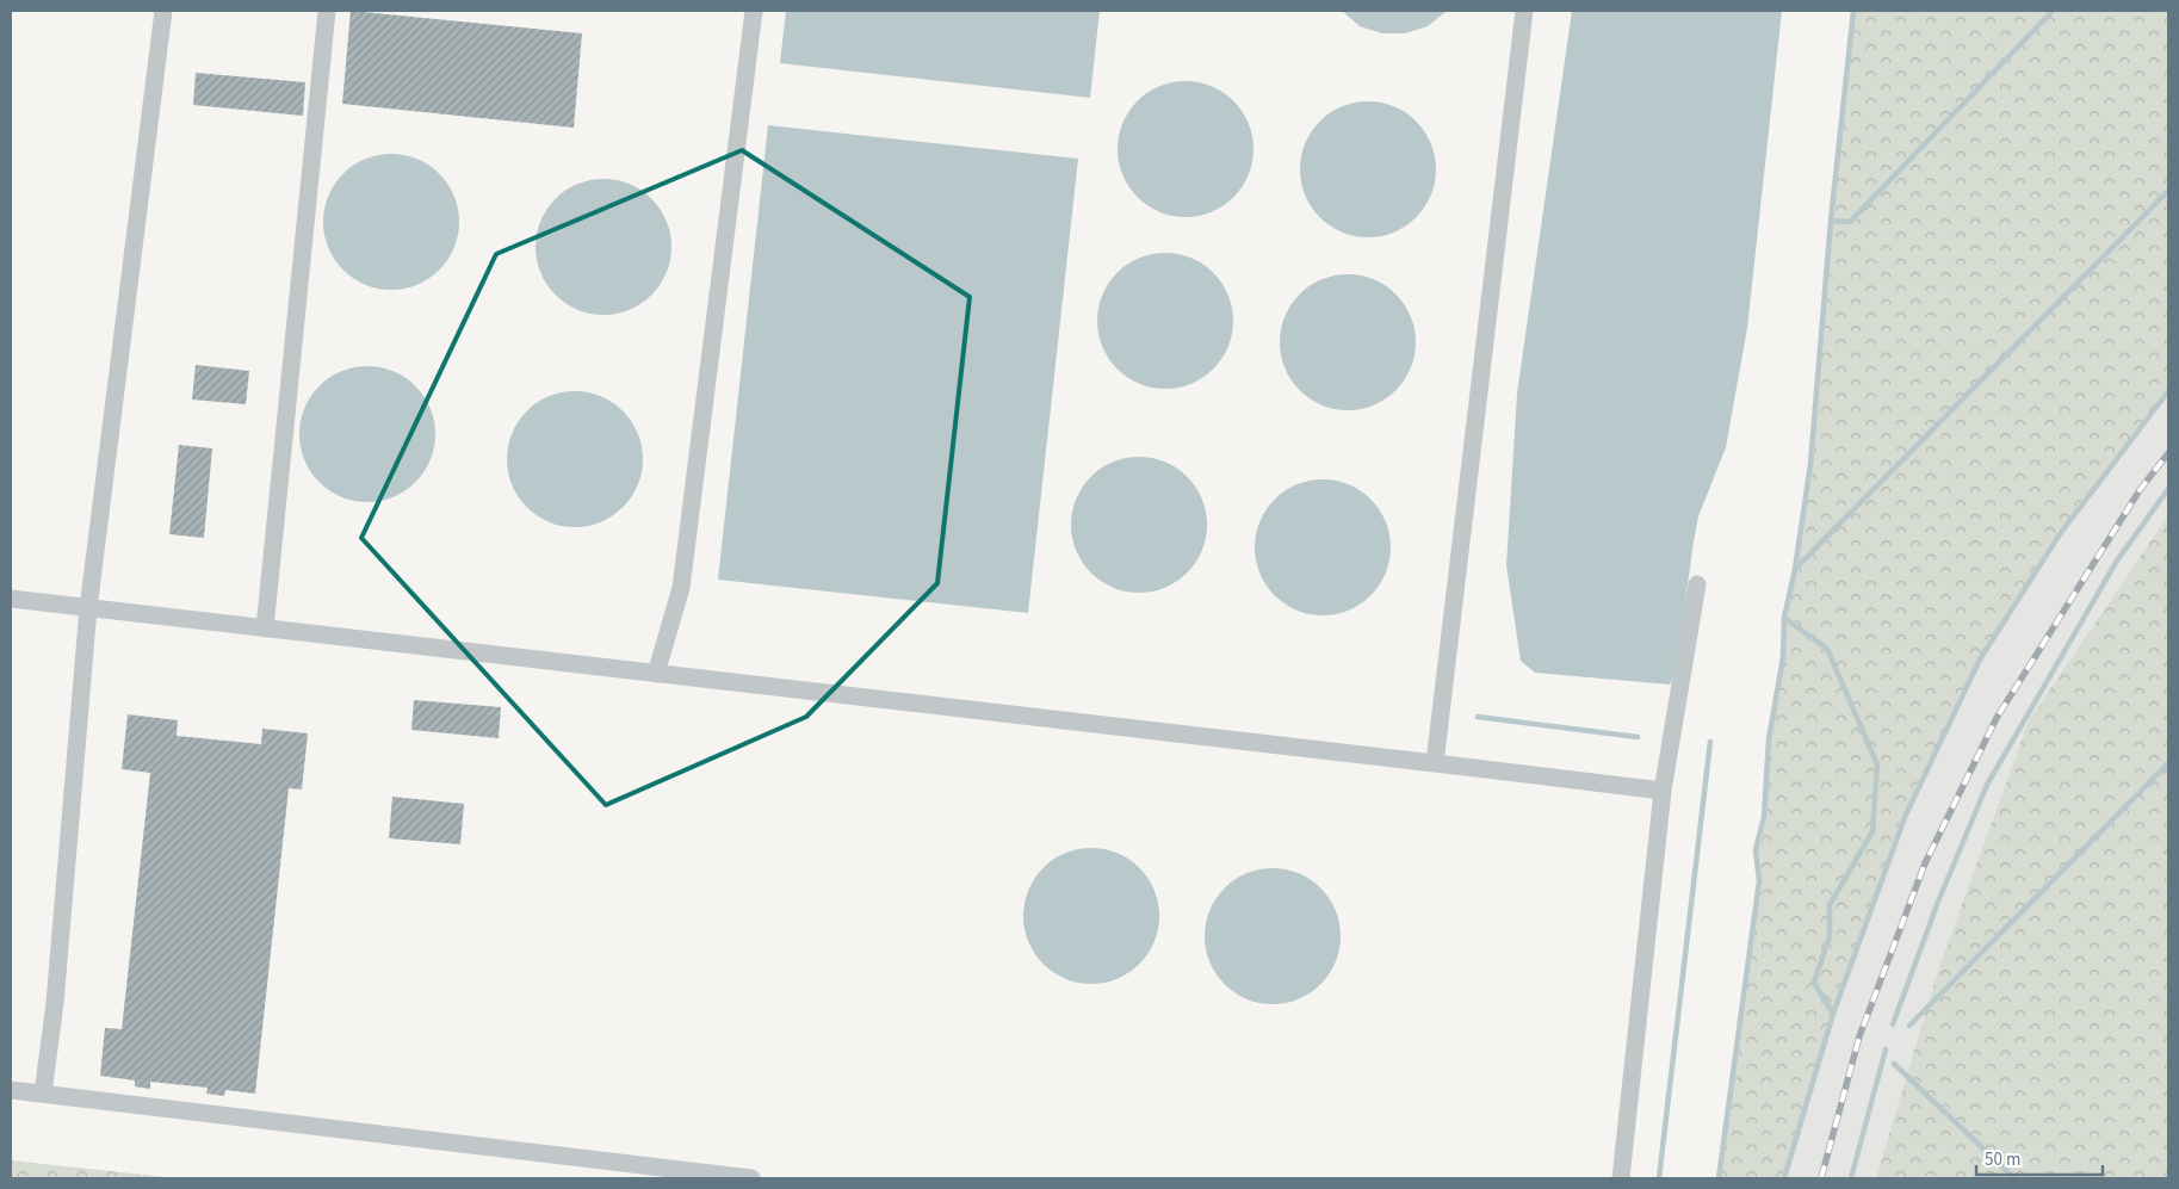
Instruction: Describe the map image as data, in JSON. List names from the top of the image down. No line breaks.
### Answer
{"scale_bar":"50 m"}
